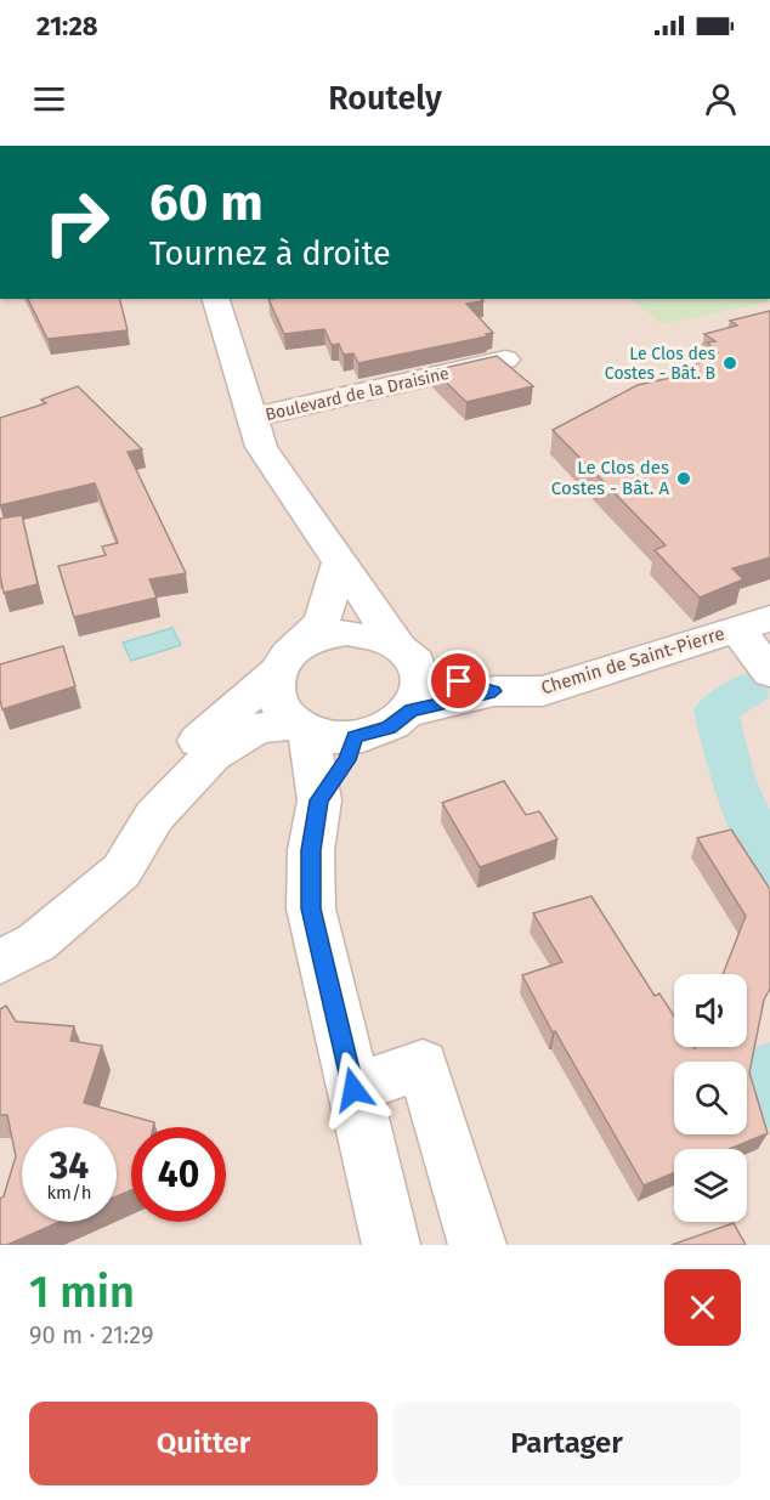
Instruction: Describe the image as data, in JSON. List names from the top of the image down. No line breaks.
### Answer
{"streets":{"street":["Boulevard de la Draisine","Chemin de Saint-Pierre"]},"crossings":[["Boulevard de la Draisine","Chemin de Saint-Pierre"]],"places":["Le Clos des Costes - Bât. B","Le Clos des Costes - Bât. A"],"page":{"status":"21:28","header":"Routely","turn":["60 m","Tournez à droite"],"speed":"34 km/h","limit":"40","heading":["1 min","90 m · 21:29"],"buttons":["Quitter","Partager"]}}
